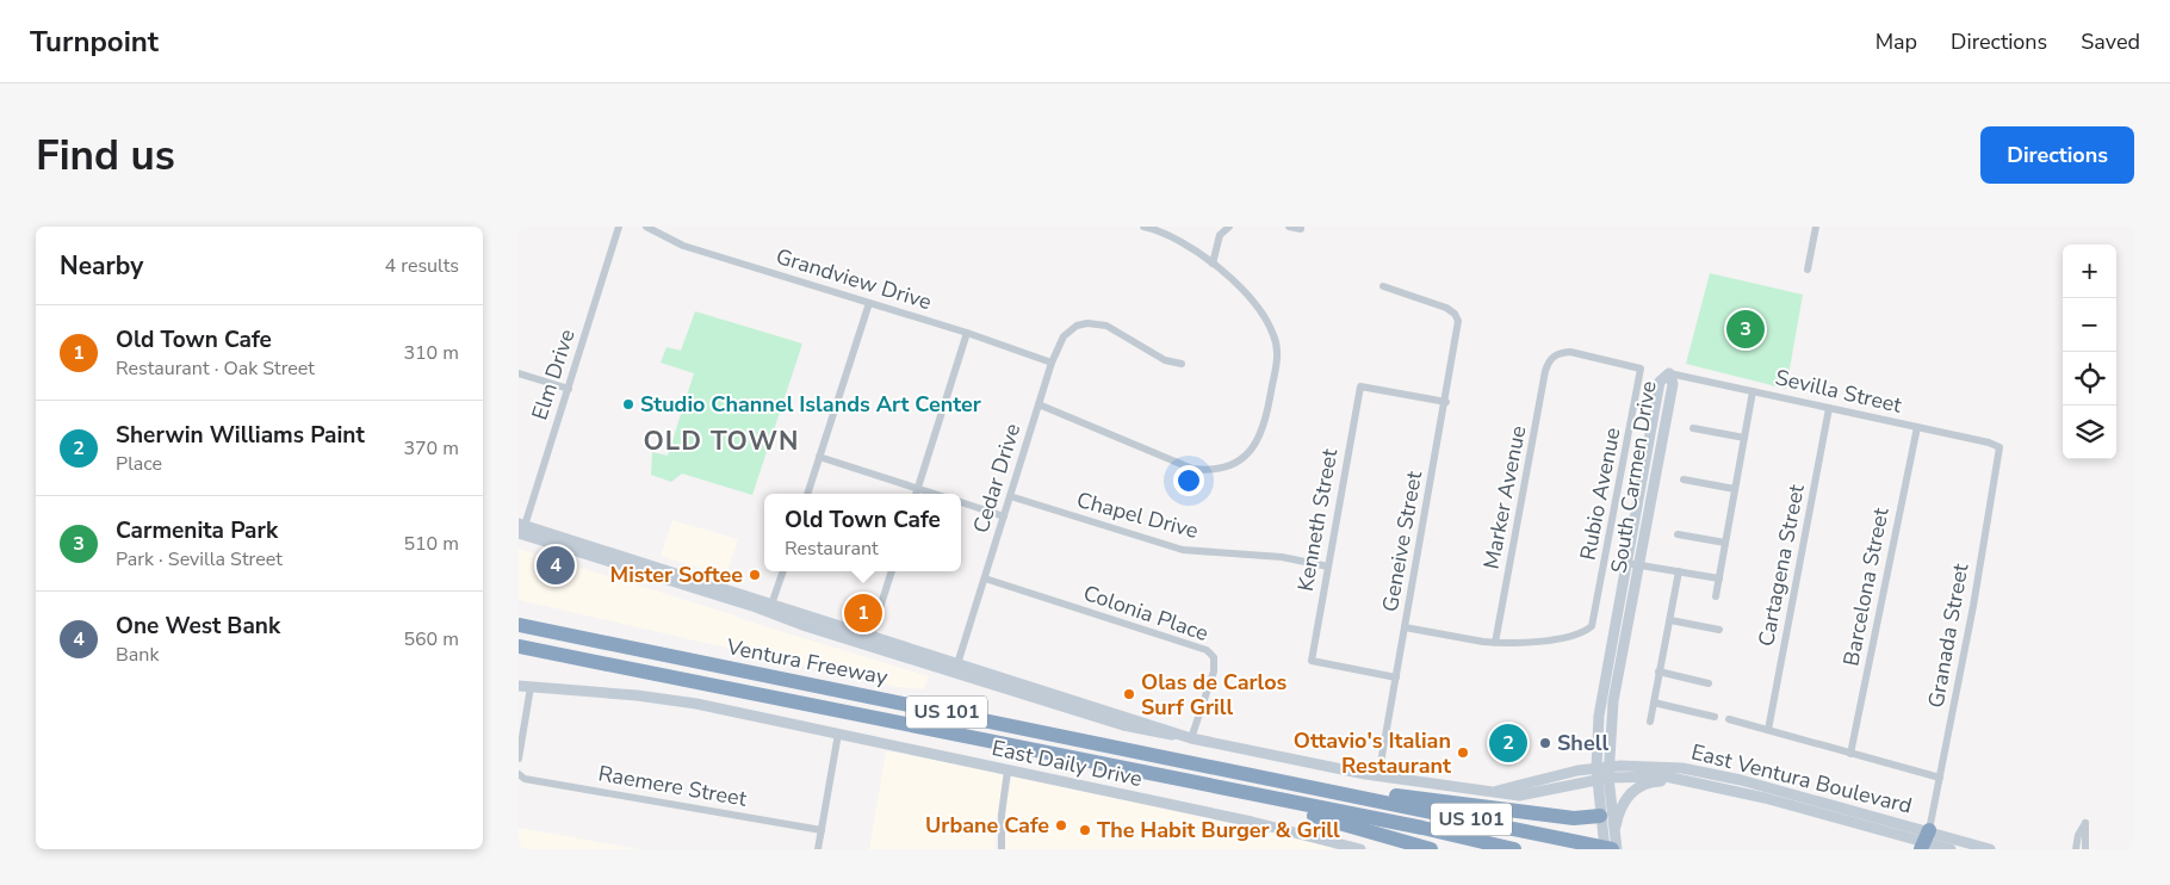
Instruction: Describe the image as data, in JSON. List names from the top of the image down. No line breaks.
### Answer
{"streets":{"highway":["Ventura Freeway","US 101"],"main road":["South Carmen Drive","East Daily Drive","East Ventura Boulevard"],"street":["Grandview Drive","Elm Drive","Sevilla Street","Cedar Drive","Rubio Avenue","Marker Avenue","Chapel Drive","Kenneth Street","Geneive Street","Cartagena Street","Barcelona Street","Colonia Place","Granada Street","Raemere Street"]},"crossings":[["Grandview Drive","Cedar Drive"],["Elm Drive","East Ventura Boulevard"],["Sevilla Street","South Carmen Drive"],["Sevilla Street","Cartagena Street"],["Sevilla Street","Barcelona Street"],["Sevilla Street","Granada Street"],["South Carmen Drive","East Ventura Boulevard"],["Cedar Drive","Chapel Drive"],["Cedar Drive","Colonia Place"],["Cedar Drive","East Ventura Boulevard"],["Rubio Avenue","Marker Avenue"],["Chapel Drive","Kenneth Street"],["Kenneth Street","Geneive Street"],["Geneive Street","East Ventura Boulevard"],["Colonia Place","East Ventura Boulevard"],["Granada Street","East Ventura Boulevard"]],"districts":["OLD TOWN"],"places":["Studio Channel Islands Art Center","Mister Softee","Olas de Carlos Surf Grill","Shell","Ottavio's Italian Restaurant","Urbane Cafe","The Habit Burger & Grill"],"page":{"header":"Turnpoint","nav":["Map","Directions","Saved"],"buttons":"Directions","title":"Find us","heading":["Nearby","4 results"],"map_buttons":["+","−"],"list":[{"mark":"1","name":"Old Town Cafe","note":"Restaurant · Oak Street","value":"310 m"},{"mark":"2","name":"Sherwin Williams Paint","note":"Place","value":"370 m"},{"mark":"3","name":"Carmenita Park","note":"Park · Sevilla Street","value":"510 m"},{"mark":"4","name":"One West Bank","note":"Bank","value":"560 m"}],"pins":["3","4","1","2"],"popup":["Old Town Cafe","Restaurant"]}}
